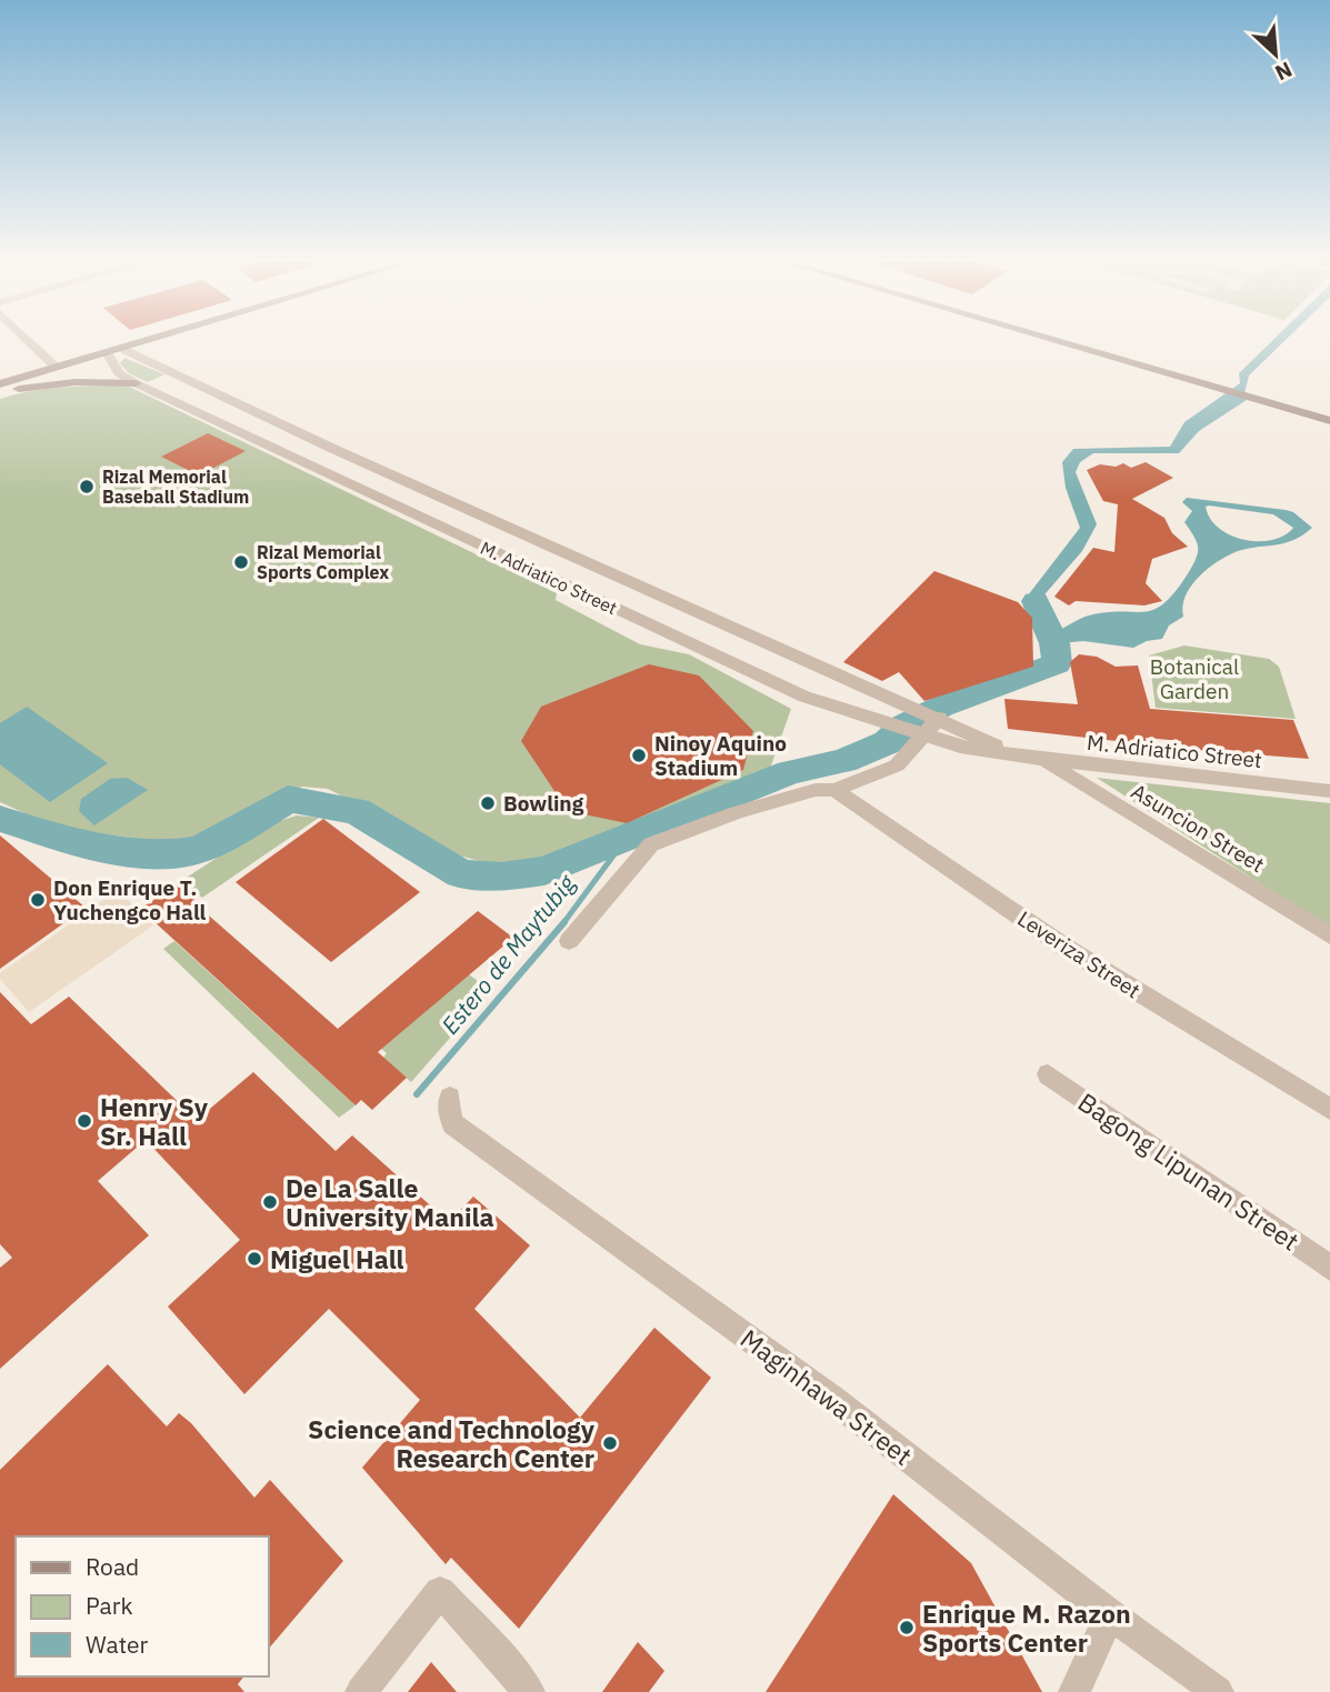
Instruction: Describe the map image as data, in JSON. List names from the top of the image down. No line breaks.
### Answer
{"streets":{"street":["M. Adriatico Street","Asuncion Street","Leveriza Street","Bagong Lipunan Street","Maginhawa Street"]},"crossings":[["M. Adriatico Street","Asuncion Street"]],"water":["Estero de Maytubig"],"parks":["Botanical Garden"],"places":["Rizal Memorial Baseball Stadium","Rizal Memorial Sports Complex","Ninoy Aquino Stadium","Bowling","Don Enrique T. Yuchengco Hall","Henry Sy Sr. Hall","De La Salle University Manila","Miguel Hall","Science and Technology Research Center","Enrique M. Razon Sports Center"],"legend":["Road","Park","Water"],"north":"bottom right"}
